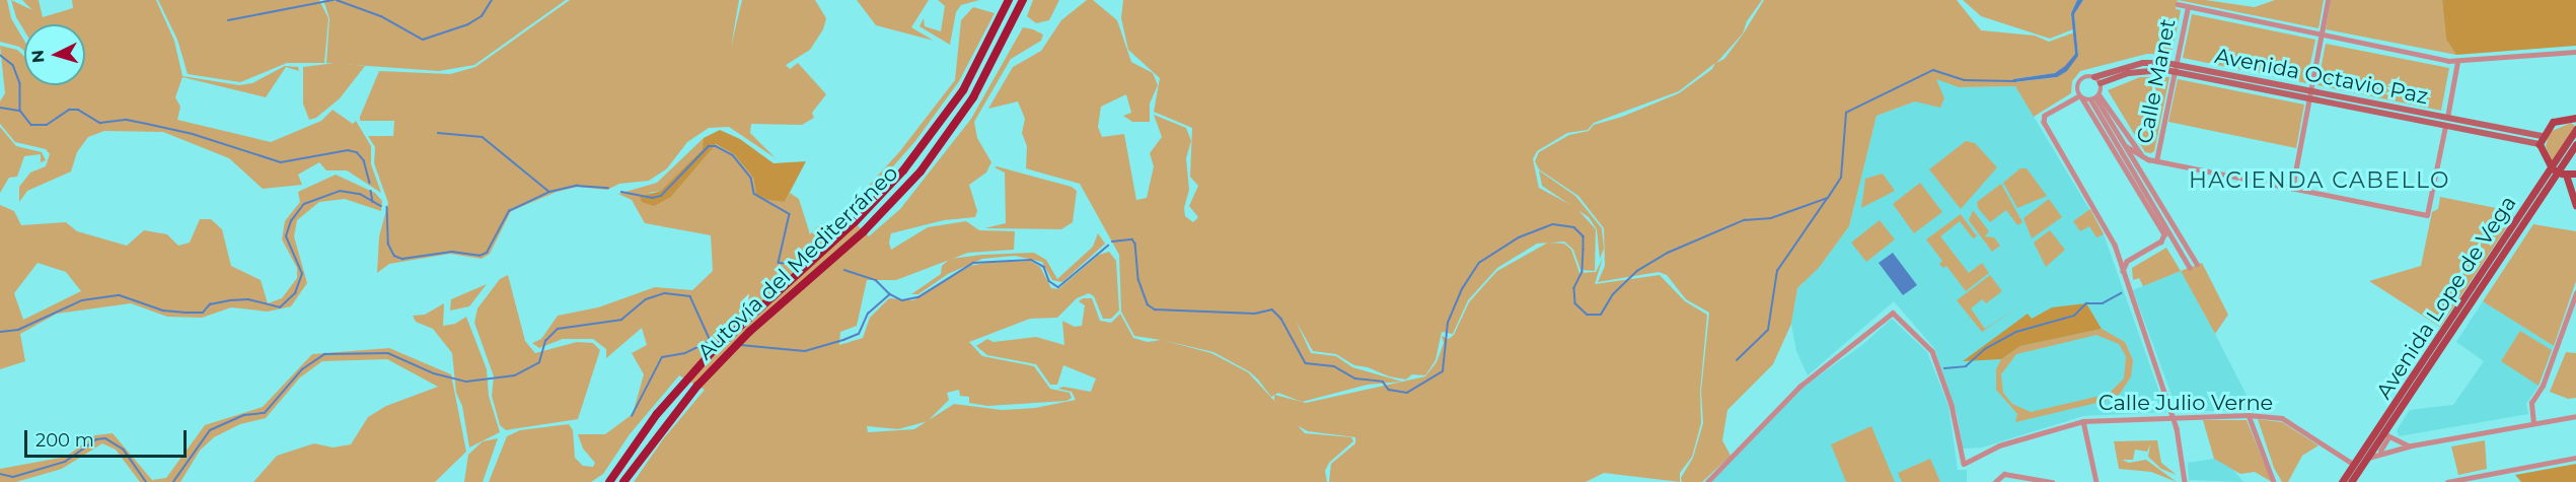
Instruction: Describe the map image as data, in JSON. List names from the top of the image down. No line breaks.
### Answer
{"streets":{"highway":["Autovía del Mediterráneo"],"main road":["Avenida Lope de Vega"],"street":["Avenida Octavio Paz","Calle Manet","Calle Julio Verne"]},"crossings":[["Avenida Octavio Paz","Calle Manet"],["Avenida Lope de Vega","Calle Julio Verne"]],"districts":["HACIENDA CABELLO"],"scale_bar":"200 m","north":"left"}
